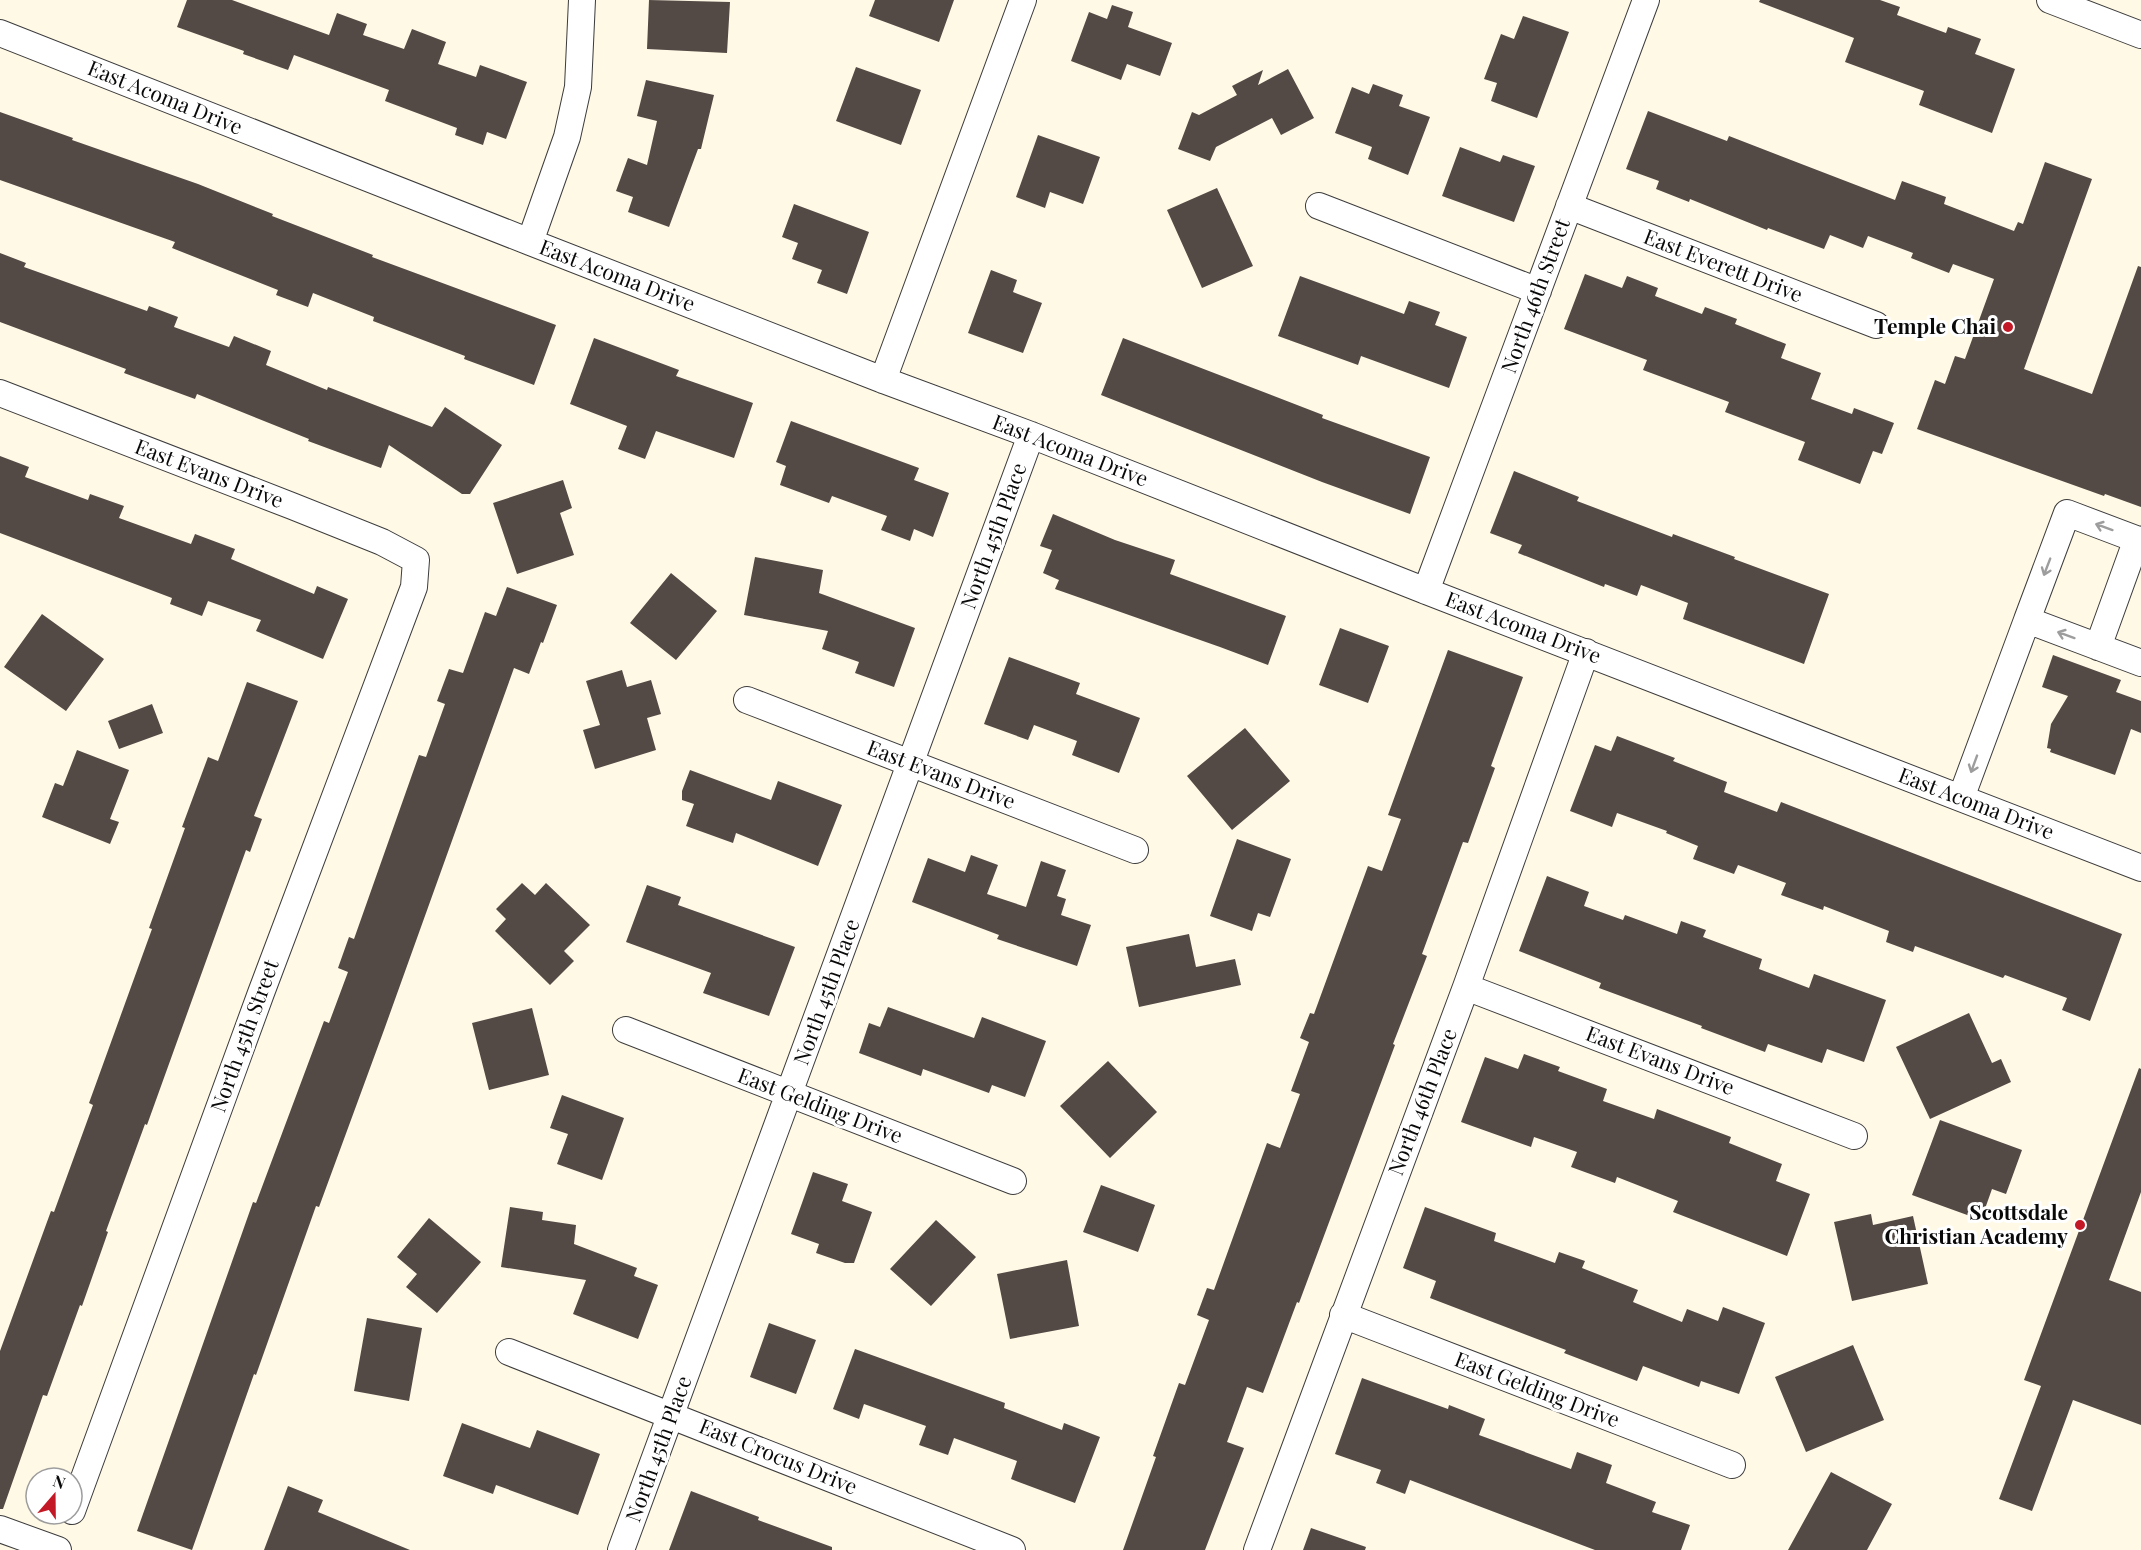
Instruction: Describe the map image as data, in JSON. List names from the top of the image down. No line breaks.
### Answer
{"streets":{"street":["East Acoma Drive","East Everett Drive","North 46th Street","East Evans Drive","North 45th Place","North 45th Street","North 46th Place","East Gelding Drive","East Crocus Drive"]},"crossings":[["East Acoma Drive","North 46th Street"],["East Acoma Drive","North 45th Place"],["East Acoma Drive","North 46th Place"],["East Everett Drive","North 46th Street"],["East Evans Drive","North 45th Place"],["East Evans Drive","North 45th Street"],["East Evans Drive","North 46th Place"],["North 45th Place","East Gelding Drive"],["North 45th Place","East Crocus Drive"],["North 46th Place","East Gelding Drive"]],"places":["Temple Chai","Scottsdale Christian Academy"],"north":"top"}
